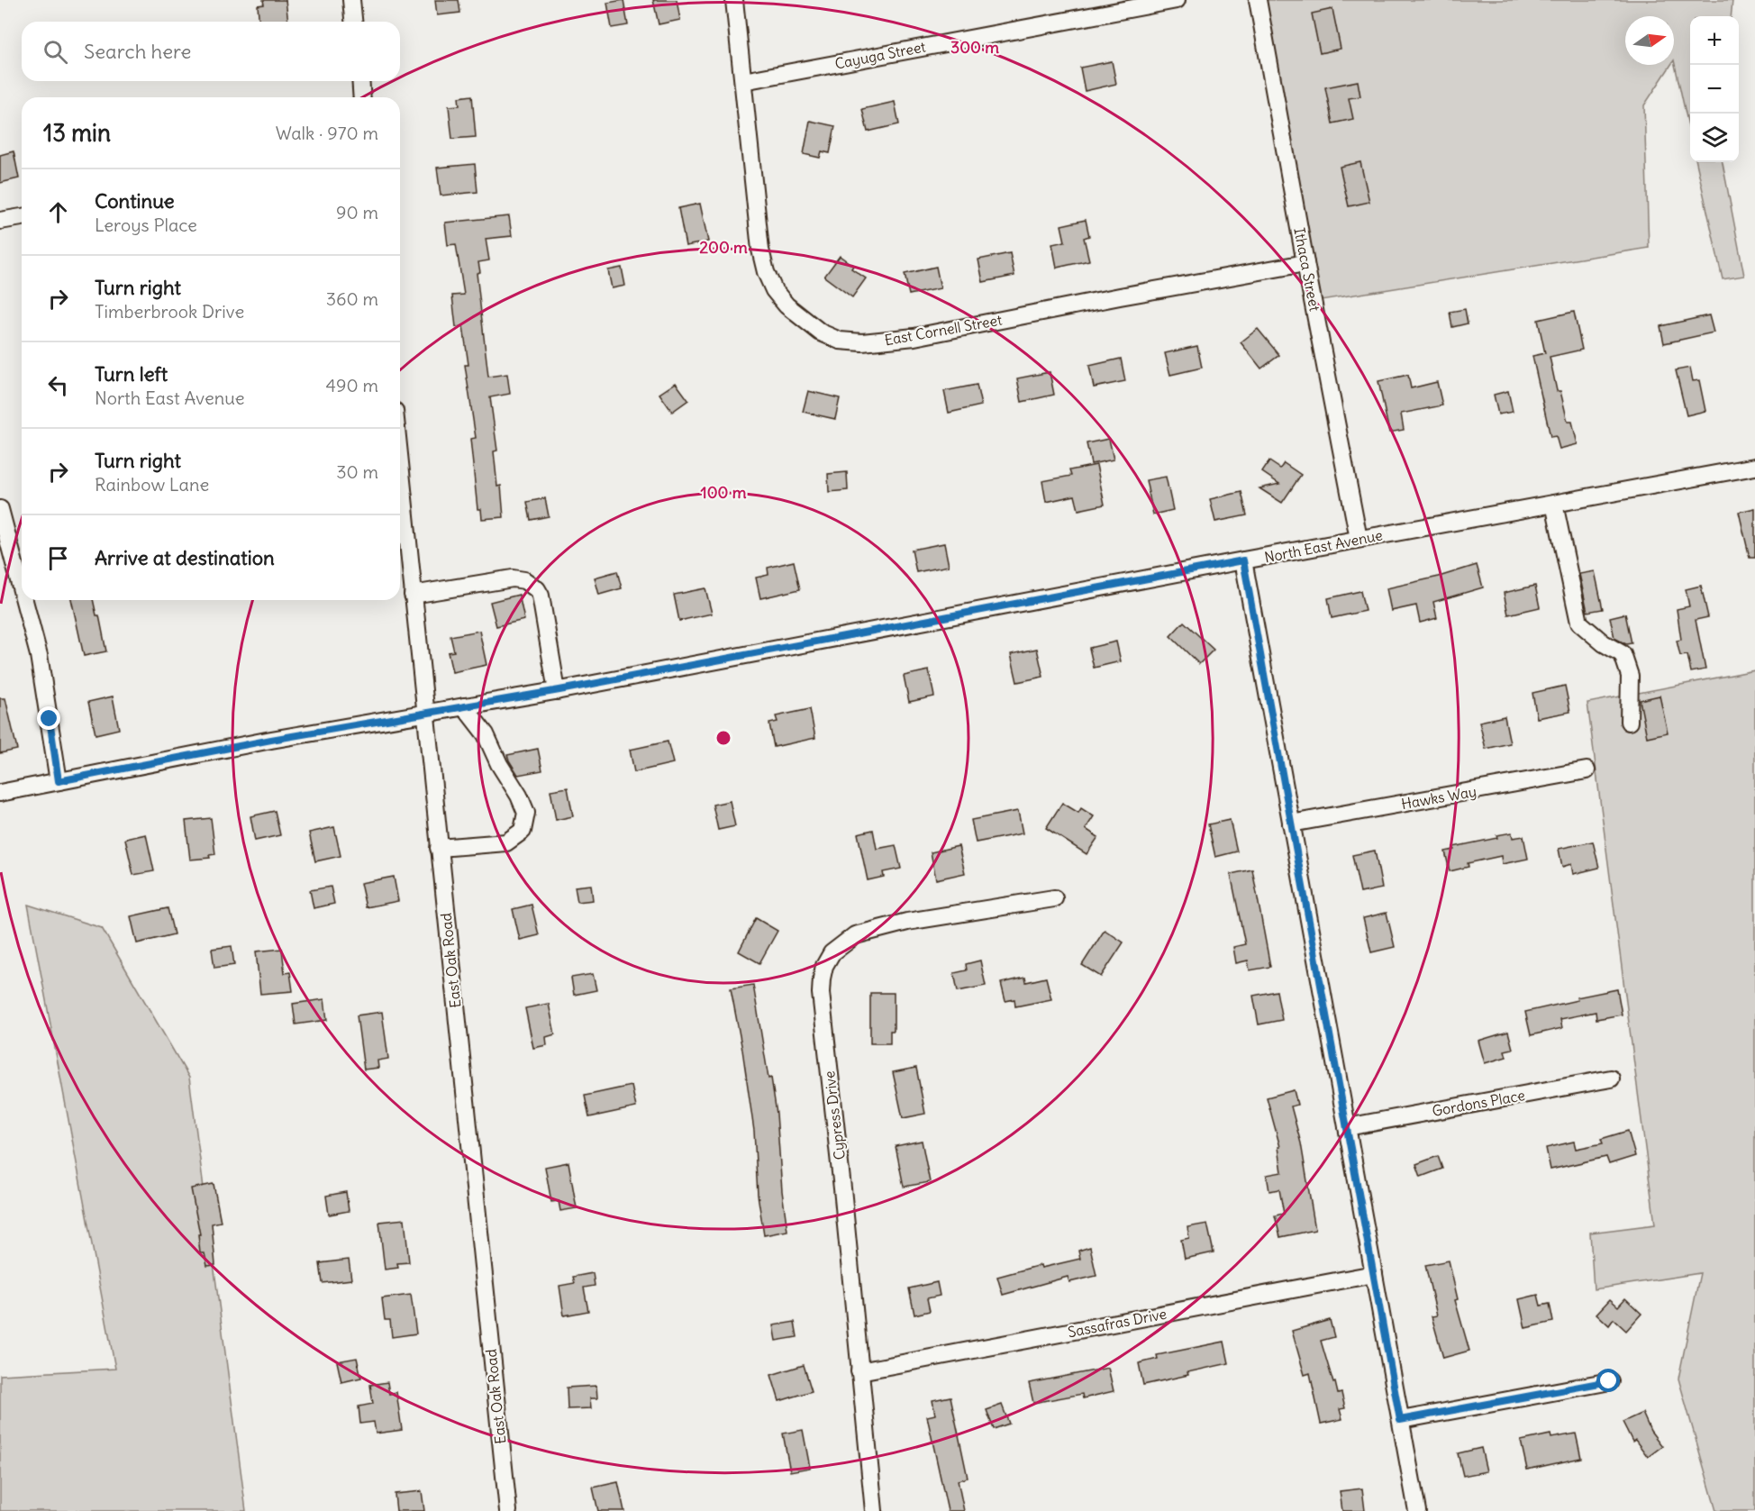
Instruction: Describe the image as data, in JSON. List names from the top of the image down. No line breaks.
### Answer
{"streets":{"street":["Cayuga Street","Ithaca Street","East Cornell Street","North East Avenue","Hawks Way","East Oak Road","Gordons Place","Cypress Drive","Sassafras Drive"]},"crossings":[["Cayuga Street","East Cornell Street"],["Ithaca Street","East Cornell Street"],["Ithaca Street","North East Avenue"],["North East Avenue","East Oak Road"],["Cypress Drive","Sassafras Drive"]],"north":"right","page":{"map_buttons":["+","−"],"search":"Search here","heading":["13 min","Walk · 970 m"],"list":[["Continue","Leroys Place","90 m"],["Turn right","Timberbrook Drive","360 m"],["Turn left","North East Avenue","490 m"],["Turn right","Rainbow Lane","30 m"],"Arrive at destination"]},"rings":["300 m","200 m","100 m"]}
